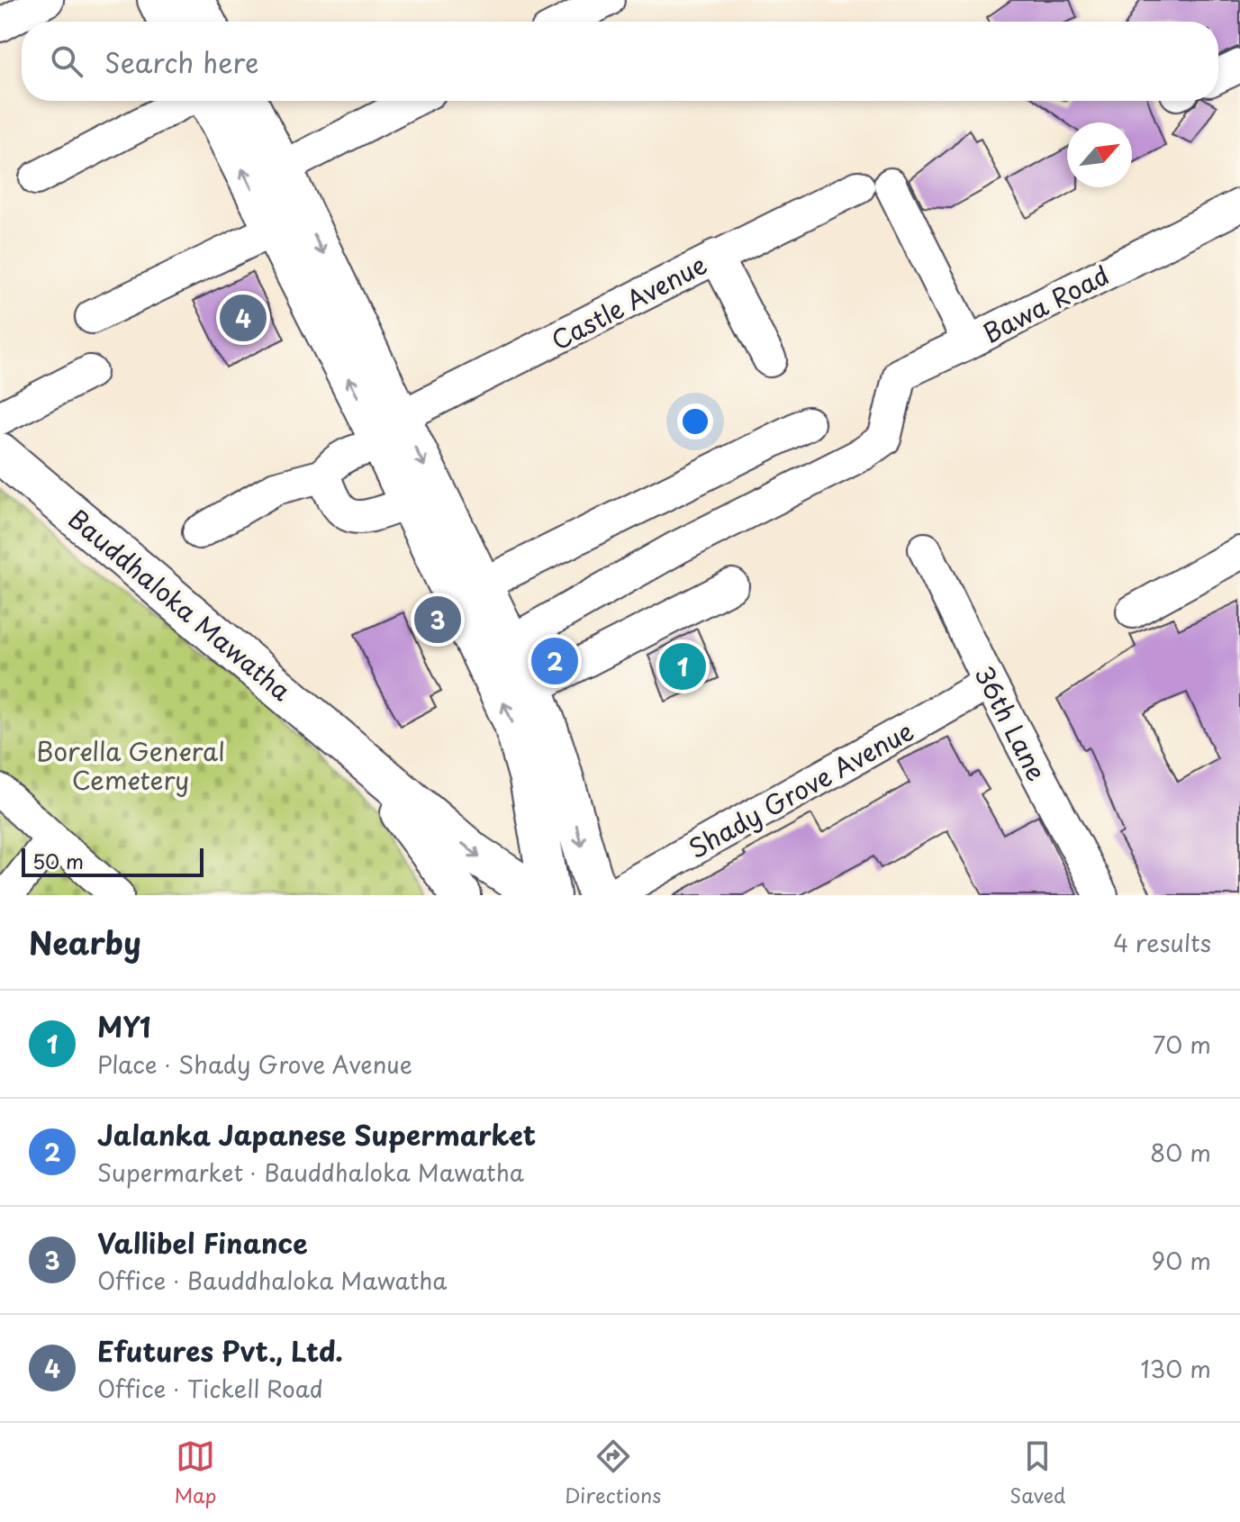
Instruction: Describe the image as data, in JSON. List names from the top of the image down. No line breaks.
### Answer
{"streets":{"main road":["Bauddhaloka Mawatha"],"street":["Castle Avenue","Bawa Road","36th Lane","Shady Grove Avenue"]},"crossings":[["36th Lane","Shady Grove Avenue"]],"parks":["Borella General Cemetery"],"scale_bar":"50 m","north":"top right","page":{"search":"Search here","pins":["4","3","2","1"],"scale":"50 m","heading":["Nearby","4 results"],"list":[{"mark":"1","name":"MY1","note":"Place · Shady Grove Avenue","value":"70 m"},{"mark":"2","name":"Jalanka Japanese Supermarket","note":"Supermarket · Bauddhaloka Mawatha","value":"80 m"},{"mark":"3","name":"Vallibel Finance","note":"Office · Bauddhaloka Mawatha","value":"90 m"},{"mark":"4","name":"Efutures Pvt., Ltd.","note":"Office · Tickell Road","value":"130 m"}],"nav":["Map","Directions","Saved"]}}
